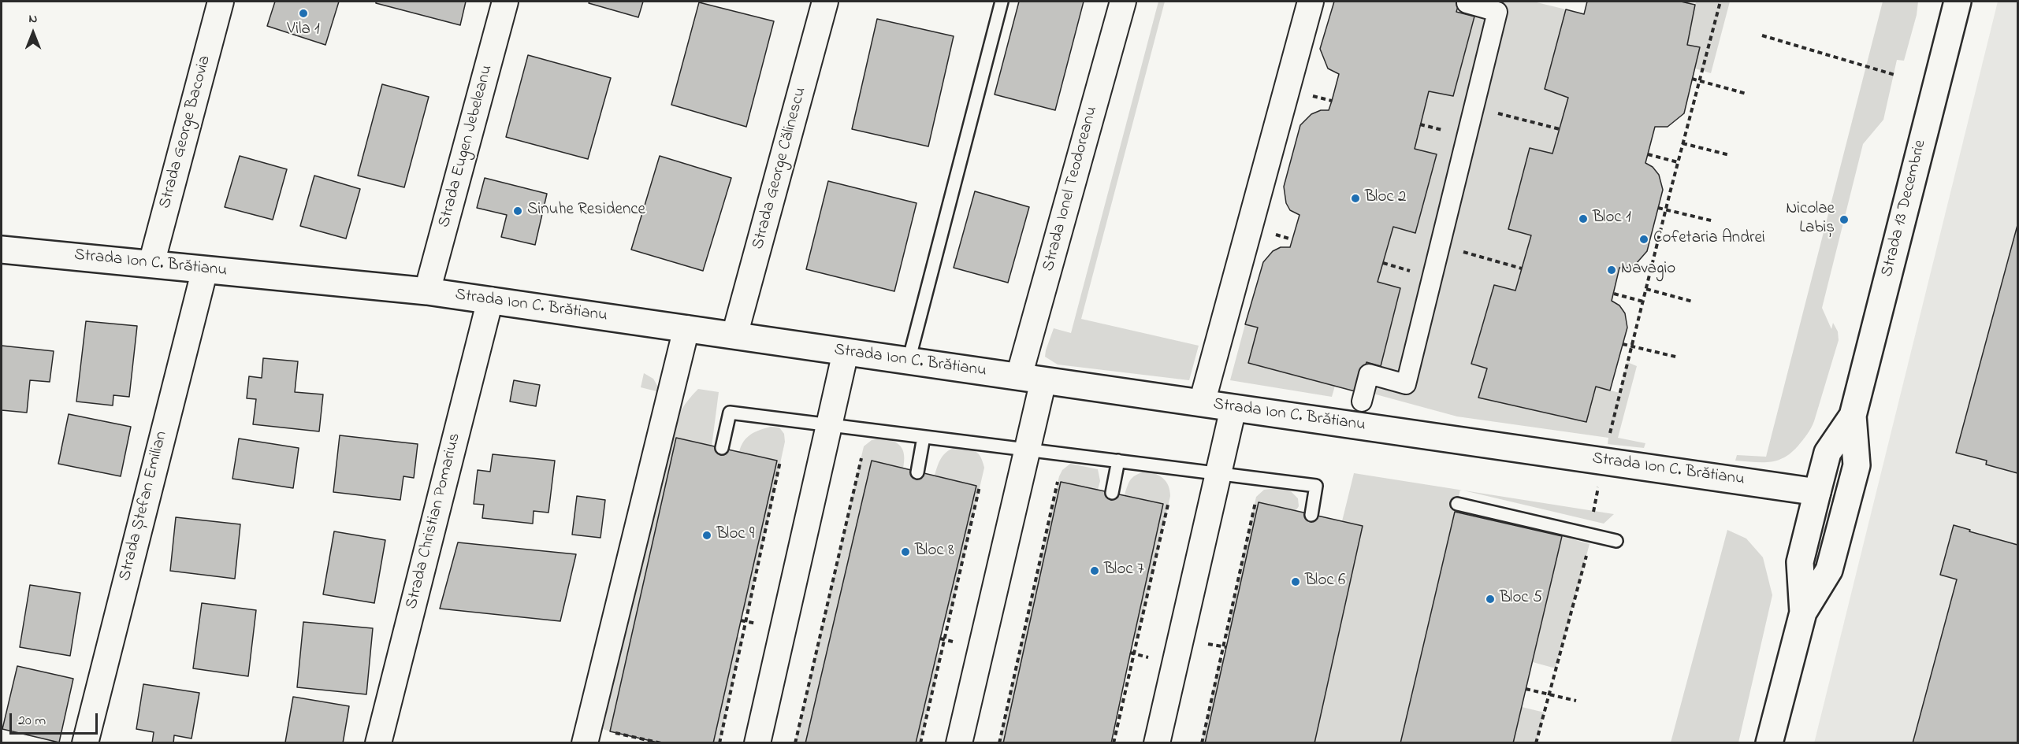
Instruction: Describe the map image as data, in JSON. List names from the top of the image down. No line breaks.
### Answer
{"streets":{"street":["Strada George Bacovia","Strada Eugen Jebeleanu","Strada George Călinescu","Strada Ionel Teodoreanu","Strada 13 Decembrie","Strada Ion C. Brătianu","Strada Ștefan Emilian","Strada Christian Pomarius"]},"crossings":[["Strada George Bacovia","Strada Ion C. Brătianu"],["Strada Eugen Jebeleanu","Strada Ion C. Brătianu"],["Strada George Călinescu","Strada Ion C. Brătianu"],["Strada Ionel Teodoreanu","Strada Ion C. Brătianu"],["Strada 13 Decembrie","Strada Ion C. Brătianu"],["Strada Ion C. Brătianu","Strada Ștefan Emilian"],["Strada Ion C. Brătianu","Strada Christian Pomarius"]],"places":["Vila 1","Bloc 2","Sinuhe Residence","Bloc 1","Nicolae Labiș","Cofetaria Andrei","Navagio","Bloc 9","Bloc 8","Bloc 7","Bloc 6","Bloc 5"],"scale_bar":"20 m","north":"top"}
